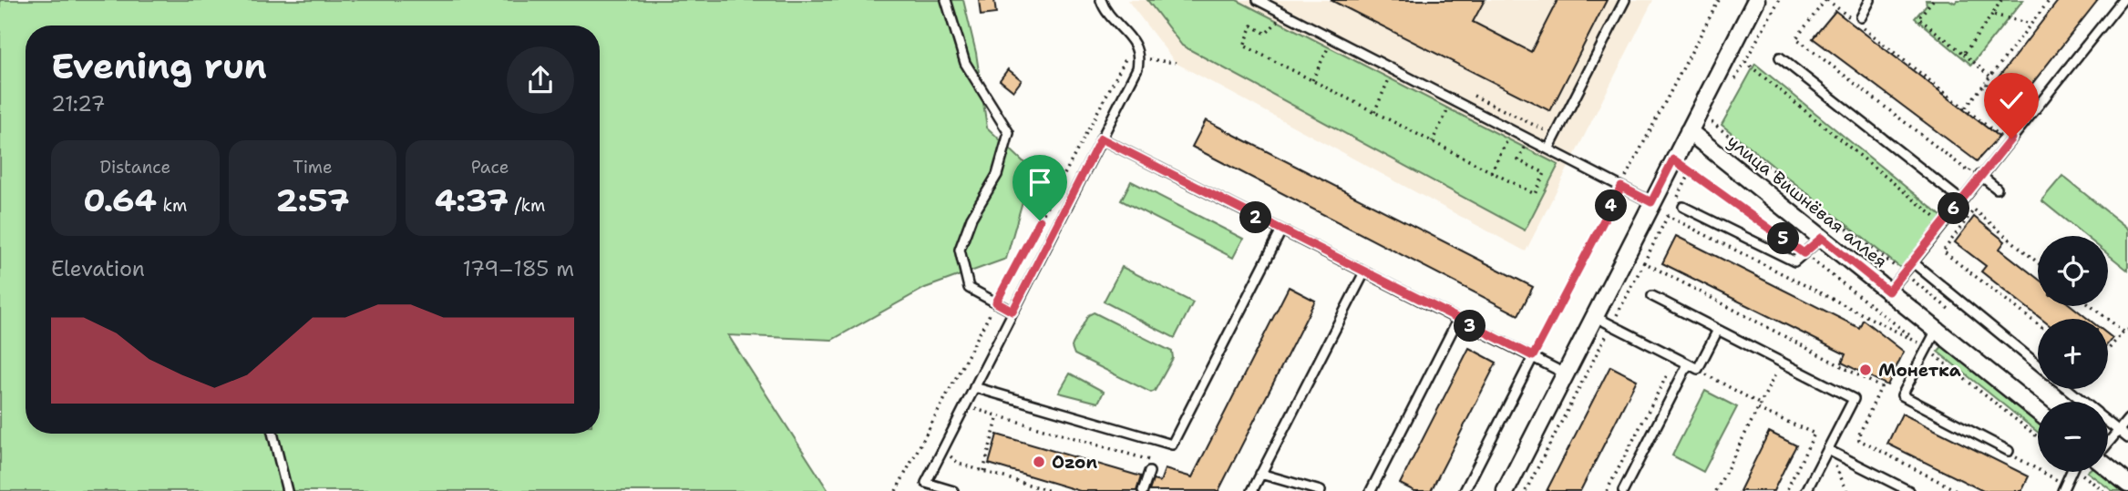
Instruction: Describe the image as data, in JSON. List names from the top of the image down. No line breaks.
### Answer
{"streets":{"street":["улица Вишнёвая аллея"]},"places":["Монетка","Ozon"],"page":{"heading":["Evening run","21:27"],"stats":[["Distance","0.64 km"],["Time","2:57"],["Pace","4:37 /km"]],"pins":["4","6","2","5","3"],"map_buttons":["+","−"],"chart":["Elevation","179–185 m"]}}
